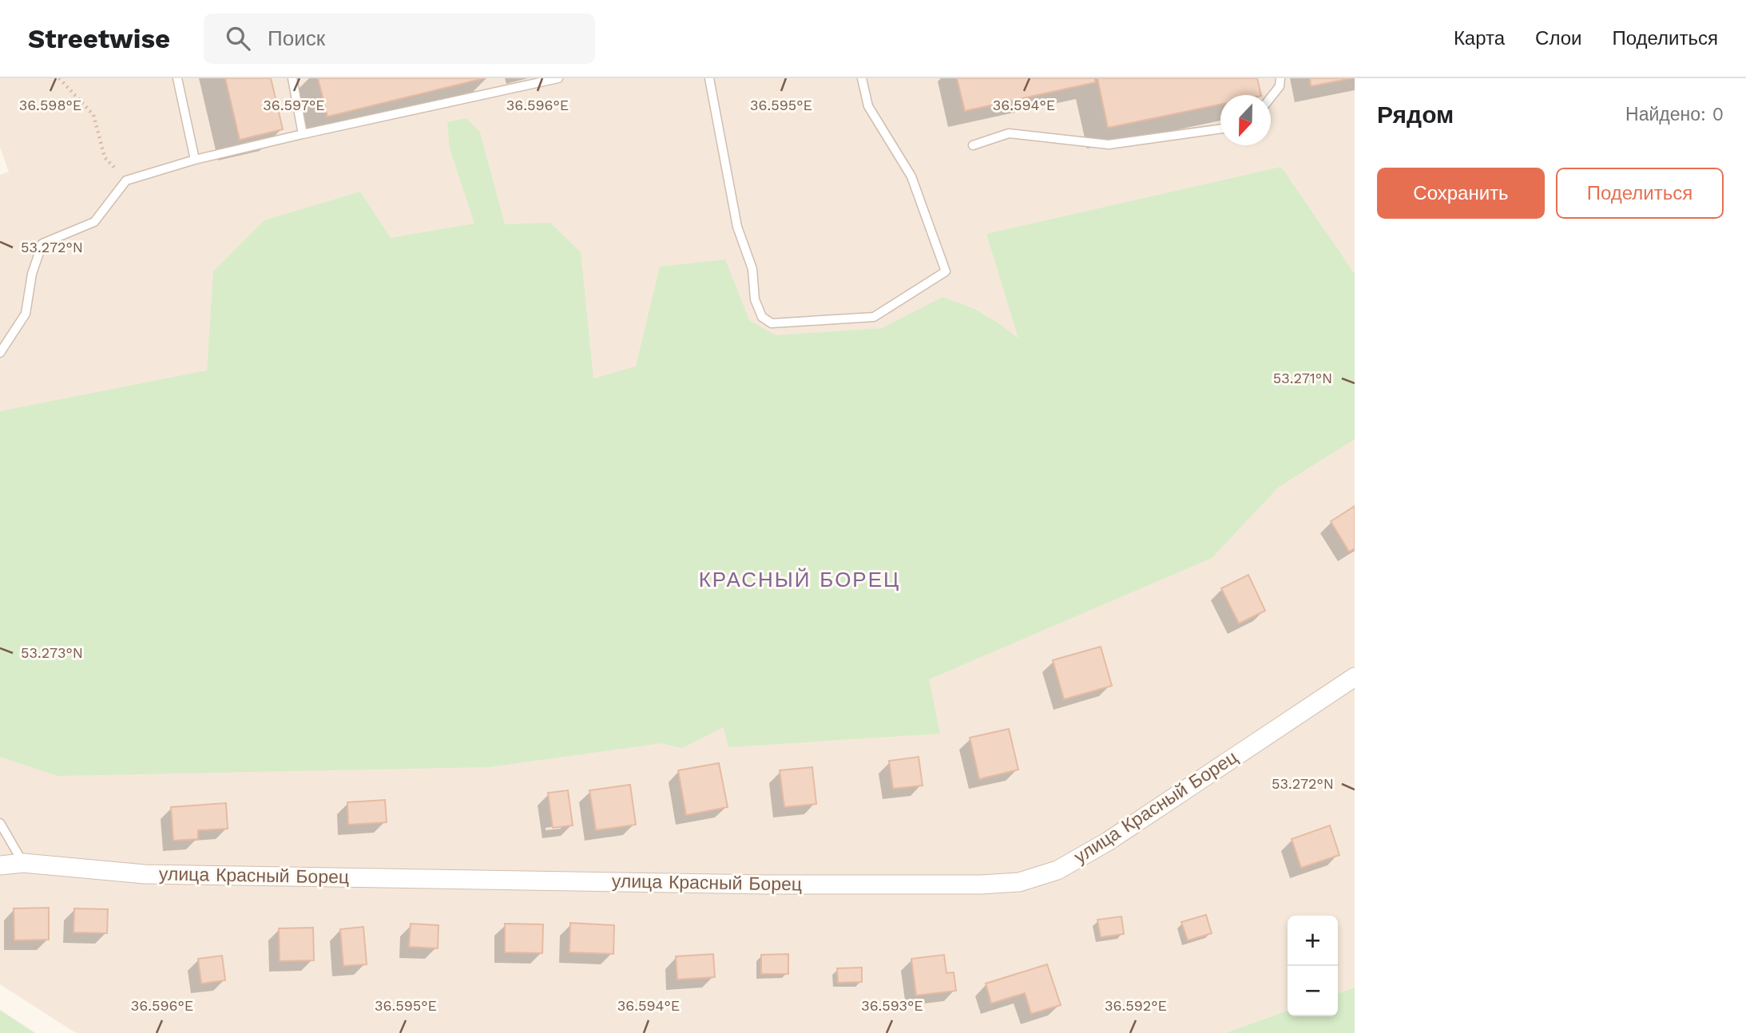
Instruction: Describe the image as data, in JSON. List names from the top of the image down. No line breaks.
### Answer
{"streets":{"street":["улица Красный Борец"]},"districts":["КРАСНЫЙ БОРЕЦ"],"north":"bottom","page":{"header":"Streetwise","search":"Поиск","nav":["Карта","Слои","Поделиться"],"heading":["Рядом","Найдено: 0"],"buttons":["Сохранить","Поделиться"],"map_buttons":["+","−"]},"coordinates":["36.598°E","36.597°E","36.596°E","36.595°E","36.594°E","53.272°N","53.271°N","53.273°N","36.593°E","36.592°E"]}
